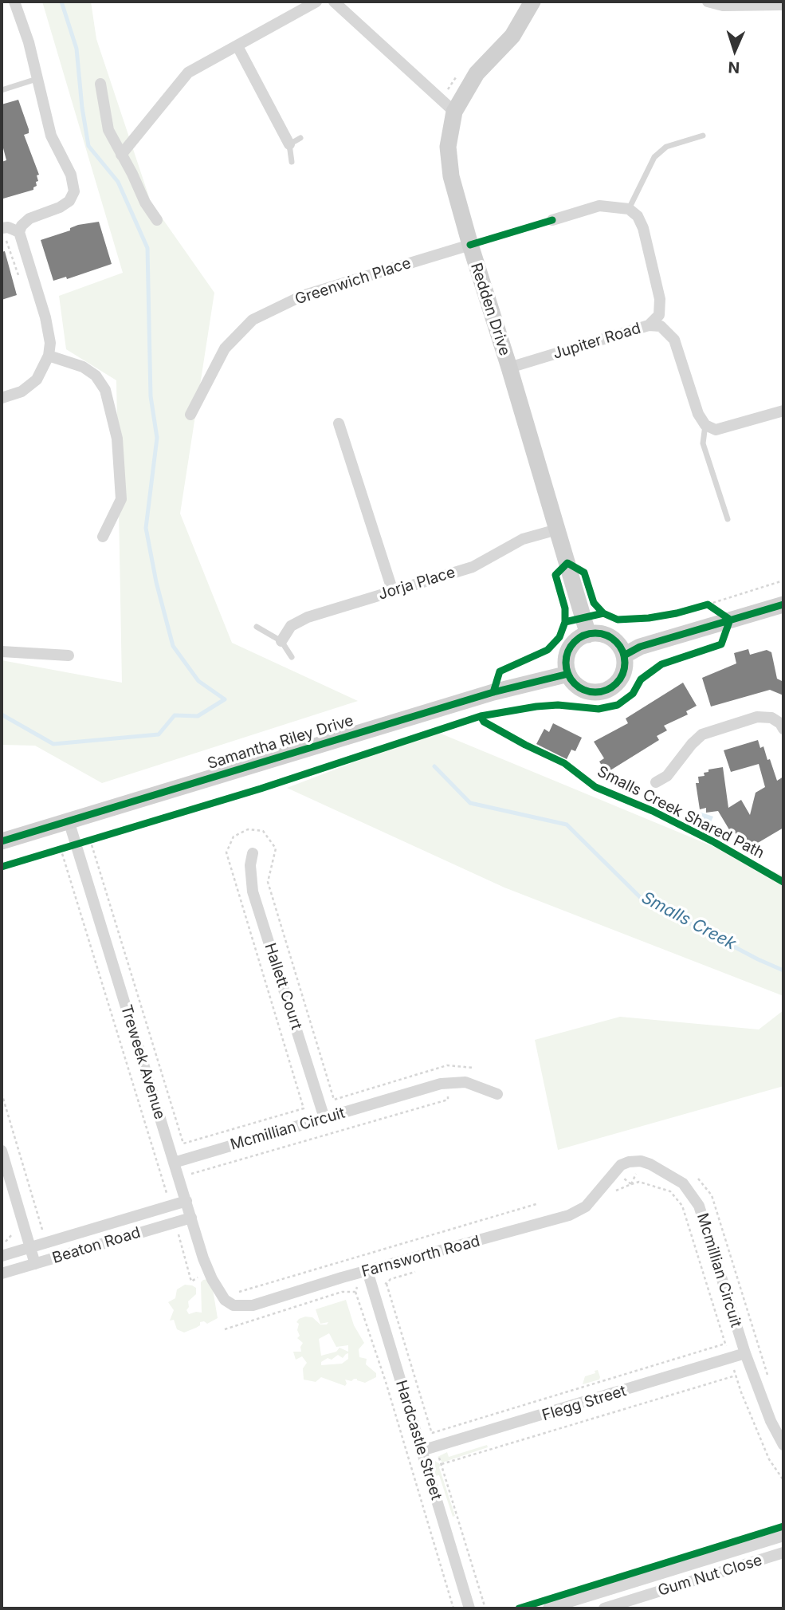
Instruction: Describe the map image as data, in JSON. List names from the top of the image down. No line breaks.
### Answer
{"streets":{"main road":["Redden Drive","Samantha Riley Drive"],"street":["Greenwich Place","Jupiter Road","Jorja Place","Hallett Court","Treweek Avenue","Mcmillian Circuit","Beaton Road","Farnsworth Road","Flegg Street","Hardcastle Street","Gum Nut Close"],"cycle path":["Smalls Creek Shared Path"]},"crossings":[["Greenwich Place","Redden Drive"],["Redden Drive","Jupiter Road"],["Redden Drive","Jorja Place"],["Redden Drive","Samantha Riley Drive"],["Samantha Riley Drive","Treweek Avenue"],["Hallett Court","Mcmillian Circuit"],["Treweek Avenue","Mcmillian Circuit"],["Treweek Avenue","Beaton Road"],["Treweek Avenue","Farnsworth Road"],["Mcmillian Circuit","Farnsworth Road"],["Mcmillian Circuit","Flegg Street"],["Farnsworth Road","Hardcastle Street"],["Flegg Street","Hardcastle Street"]],"water":["Smalls Creek"],"north":"bottom"}
